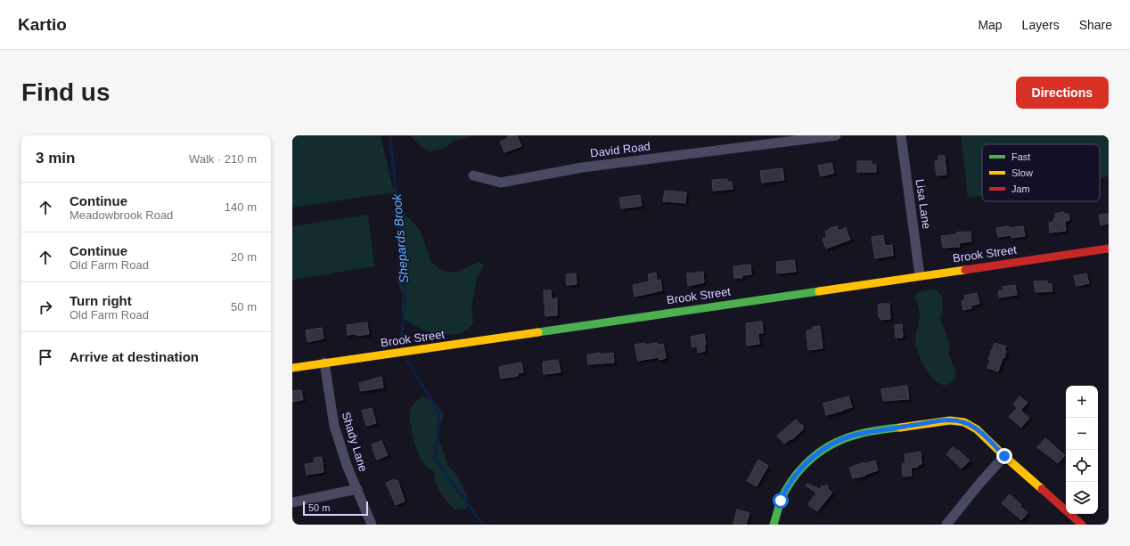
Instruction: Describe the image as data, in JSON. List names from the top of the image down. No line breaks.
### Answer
{"streets":{"street":["David Road","Lisa Lane","Brook Street","Shady Lane"]},"crossings":[["Lisa Lane","Brook Street"],["Brook Street","Shady Lane"]],"water":["Shepards Brook"],"legend":["Fast","Slow","Jam"],"scale_bar":"50 m","page":{"header":"Kartio","nav":["Map","Layers","Share"],"buttons":"Directions","title":"Find us","heading":["3 min","Walk · 210 m"],"list":[["Continue","Meadowbrook Road","140 m"],["Continue","Old Farm Road","20 m"],["Turn right","Old Farm Road","50 m"],"Arrive at destination"],"map_buttons":["+","−"],"scale":"50 m"}}
